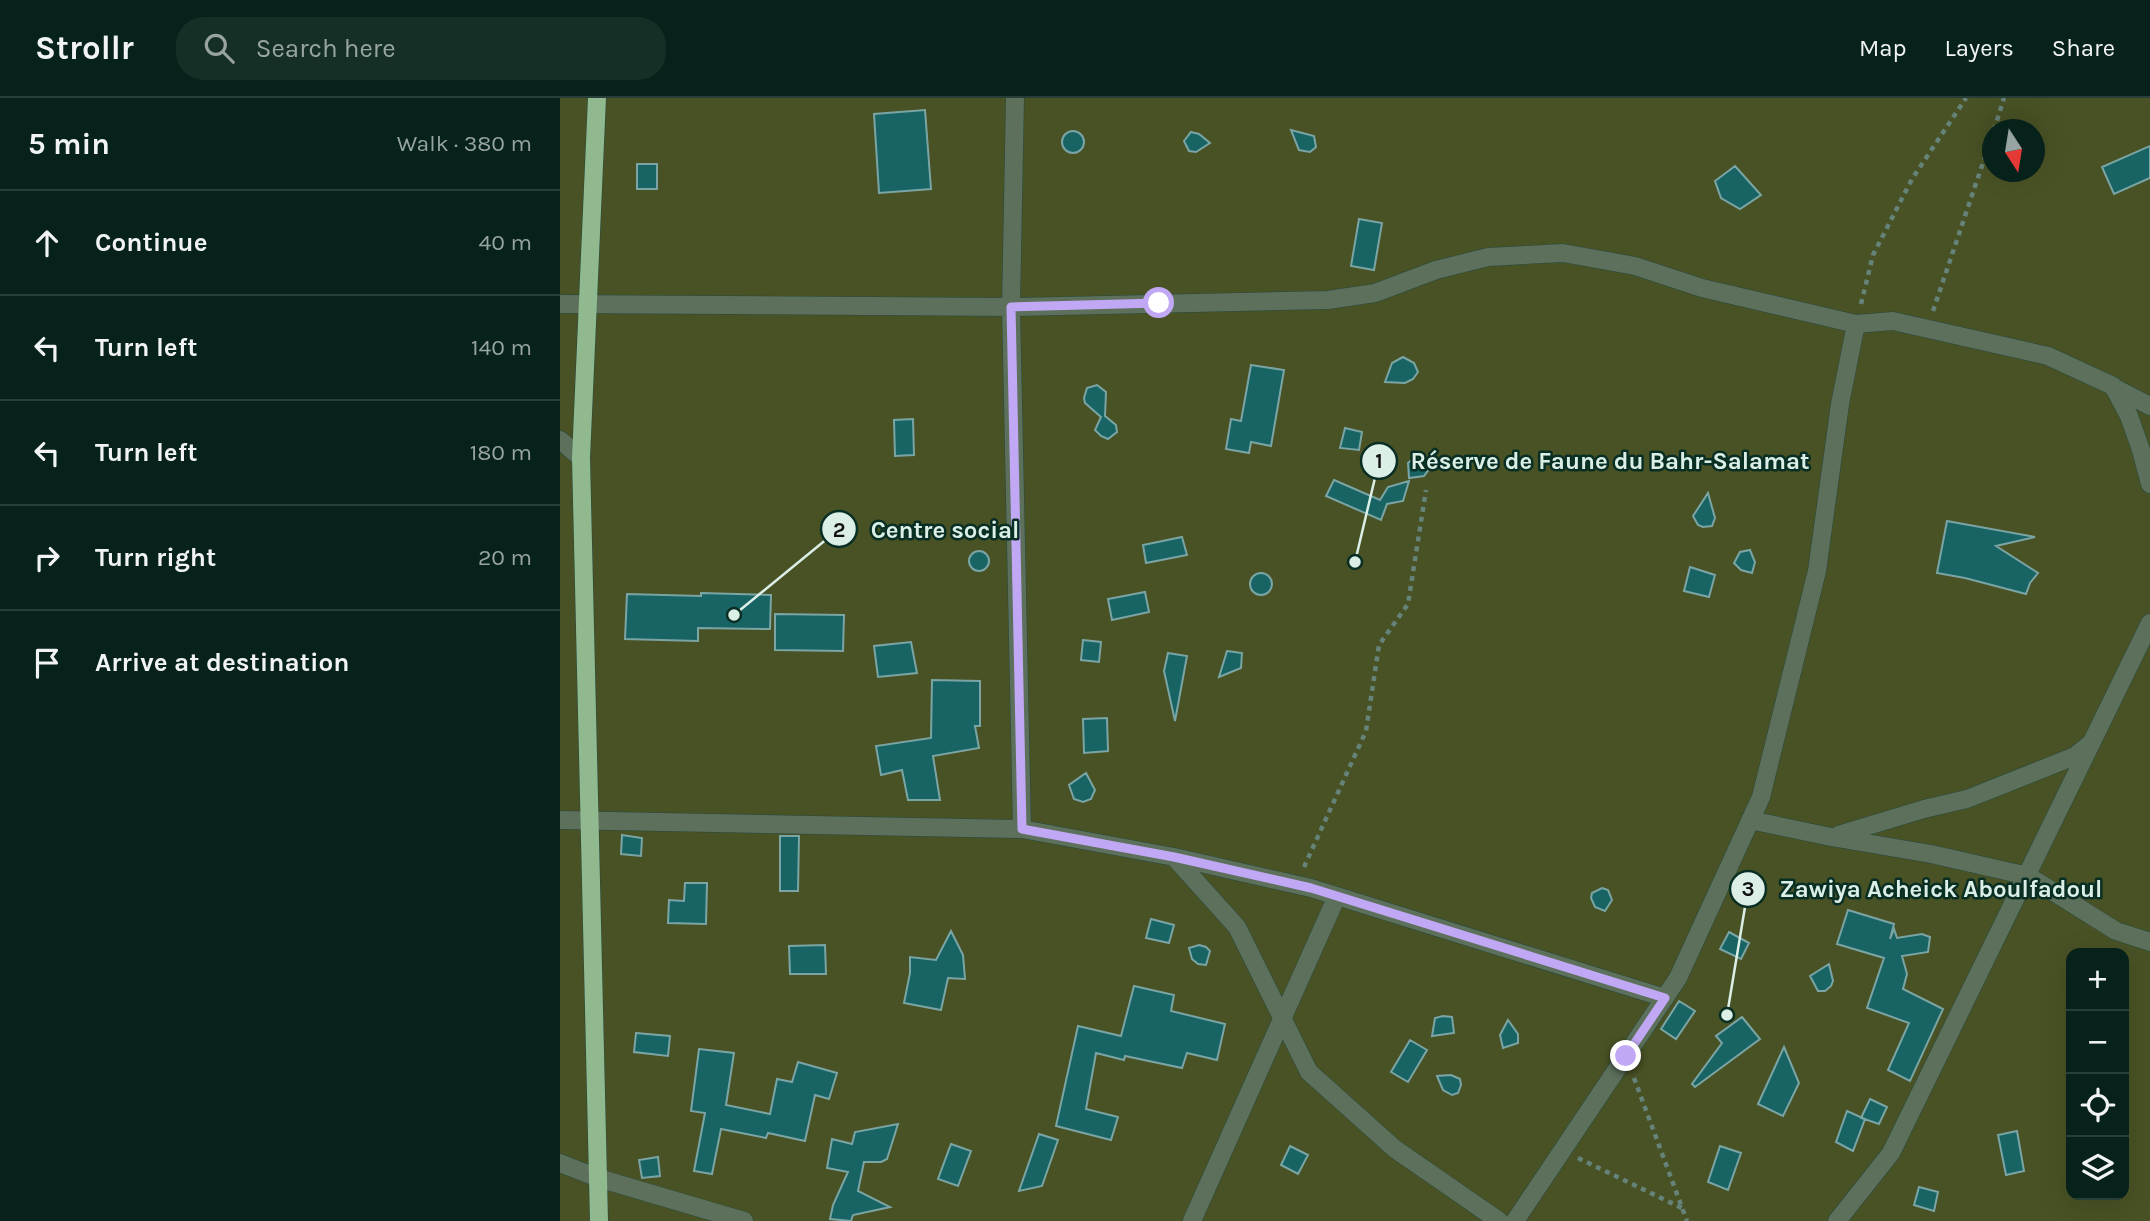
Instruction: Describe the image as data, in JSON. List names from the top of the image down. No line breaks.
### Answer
{"places":["Réserve de Faune du Bahr-Salamat","Centre social","Zawiya Acheick Aboulfadoul"],"north":"bottom","page":{"header":"Strollr","search":"Search here","nav":["Map","Layers","Share"],"heading":["5 min","Walk · 380 m"],"list":[["Continue","40 m"],["Turn left","140 m"],["Turn left","180 m"],["Turn right","20 m"],"Arrive at destination"],"map_buttons":["+","−"]}}
